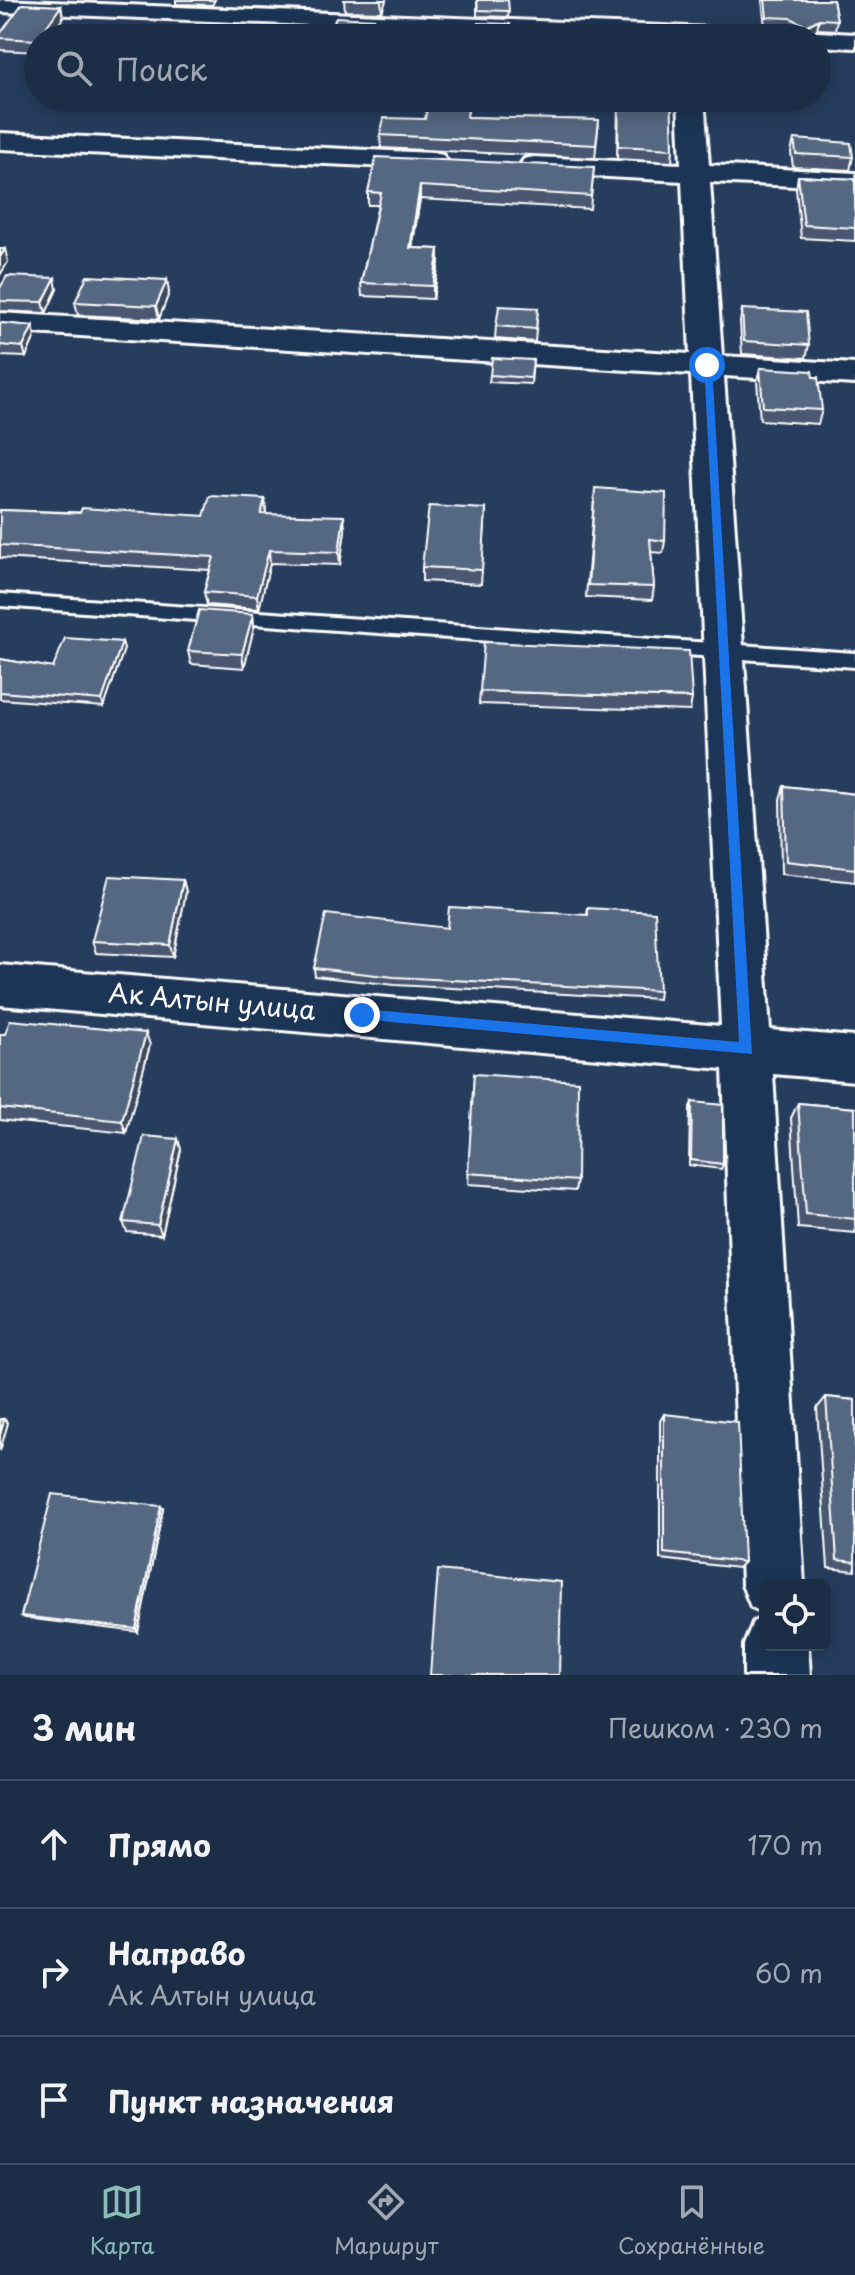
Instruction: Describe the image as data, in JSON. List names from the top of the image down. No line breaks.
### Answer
{"streets":{"street":["Ак Алтын улица"]},"page":{"search":"Поиск","heading":["3 мин","Пешком · 230 m"],"list":[["Прямо","170 m"],["Направо","Ак Алтын улица","60 m"],"Пункт назначения"],"nav":["Карта","Маршрут","Сохранённые"]}}
